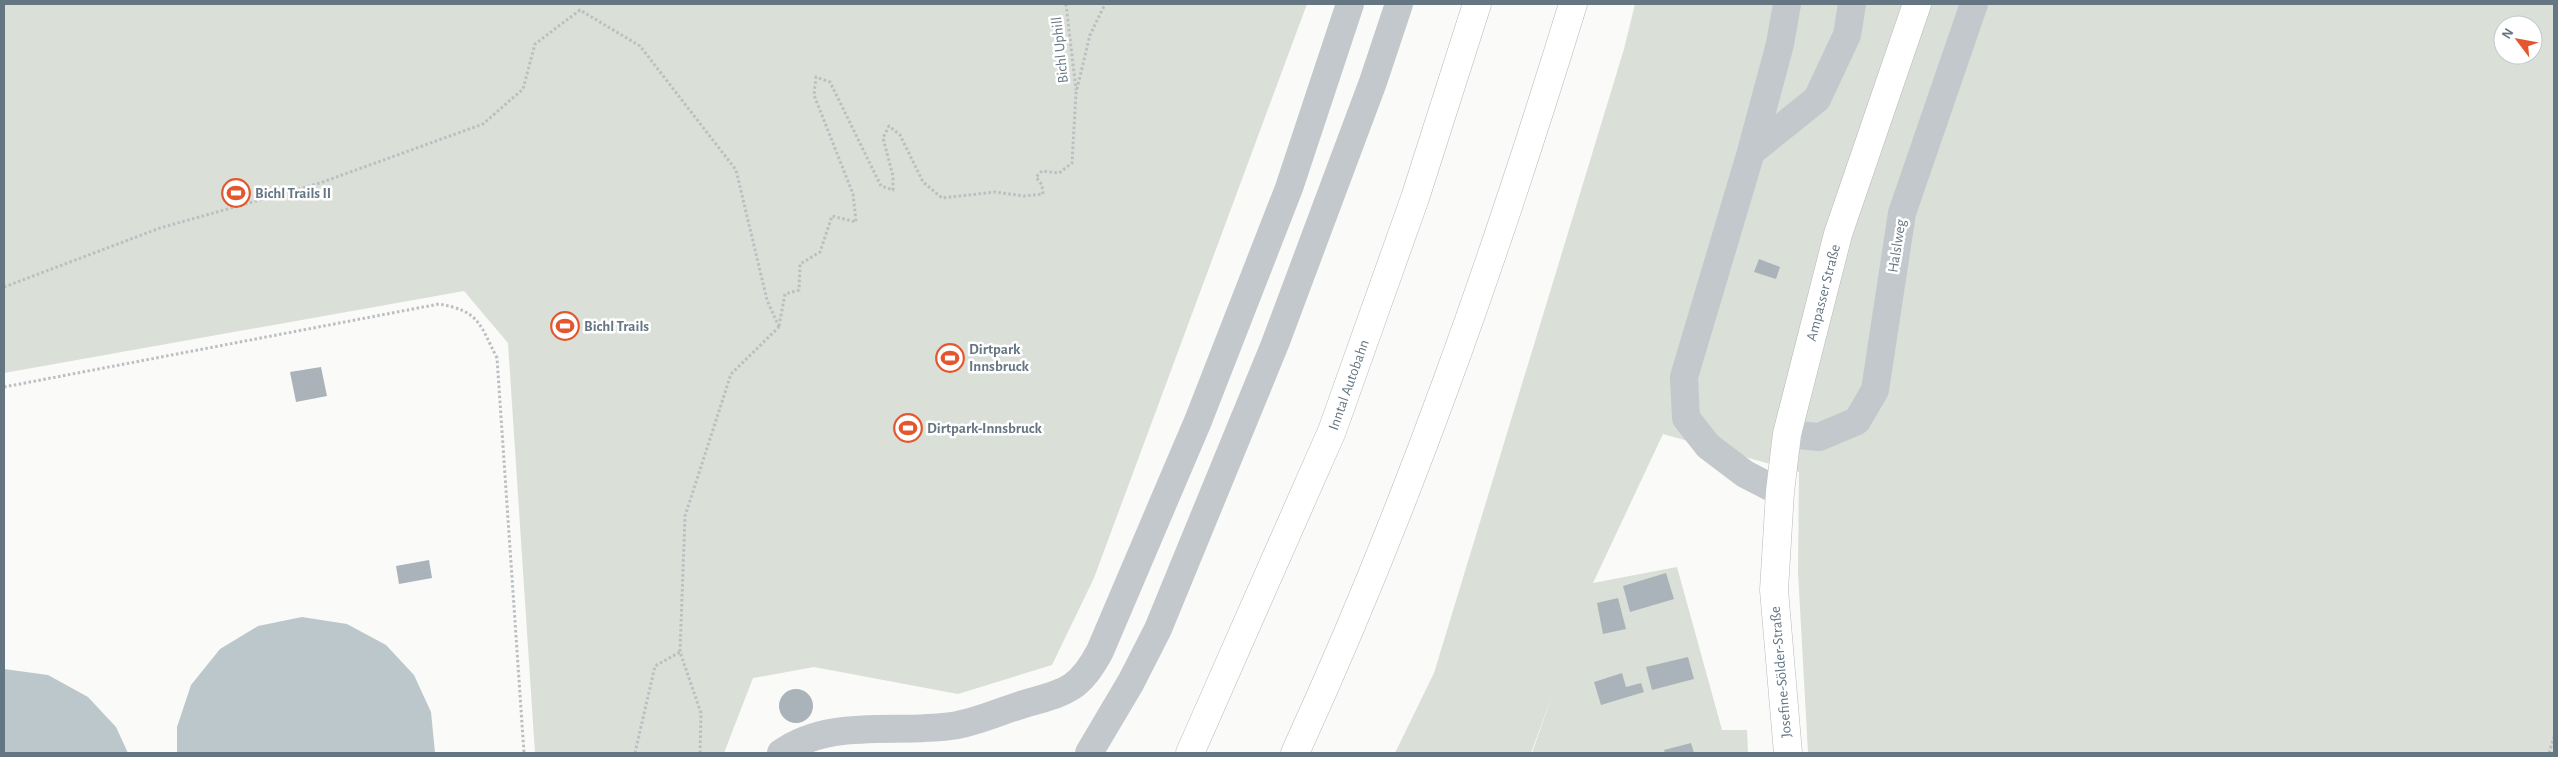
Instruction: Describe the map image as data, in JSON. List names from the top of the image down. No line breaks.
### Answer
{"streets":{"main road":["Ampasser Straße","Inntal Autobahn","Josefine-Sölder-Straße"],"lane":["Halslweg"],"path":["Bichl Uphill"]},"crossings":[["Halslweg","Ampasser Straße"],["Ampasser Straße","Josefine-Sölder-Straße"]],"places":{"sports":["Bichl Trails II","Bichl Trails","Dirtpark Innsbruck","Dirtpark-Innsbruck"]},"north":"top left"}
